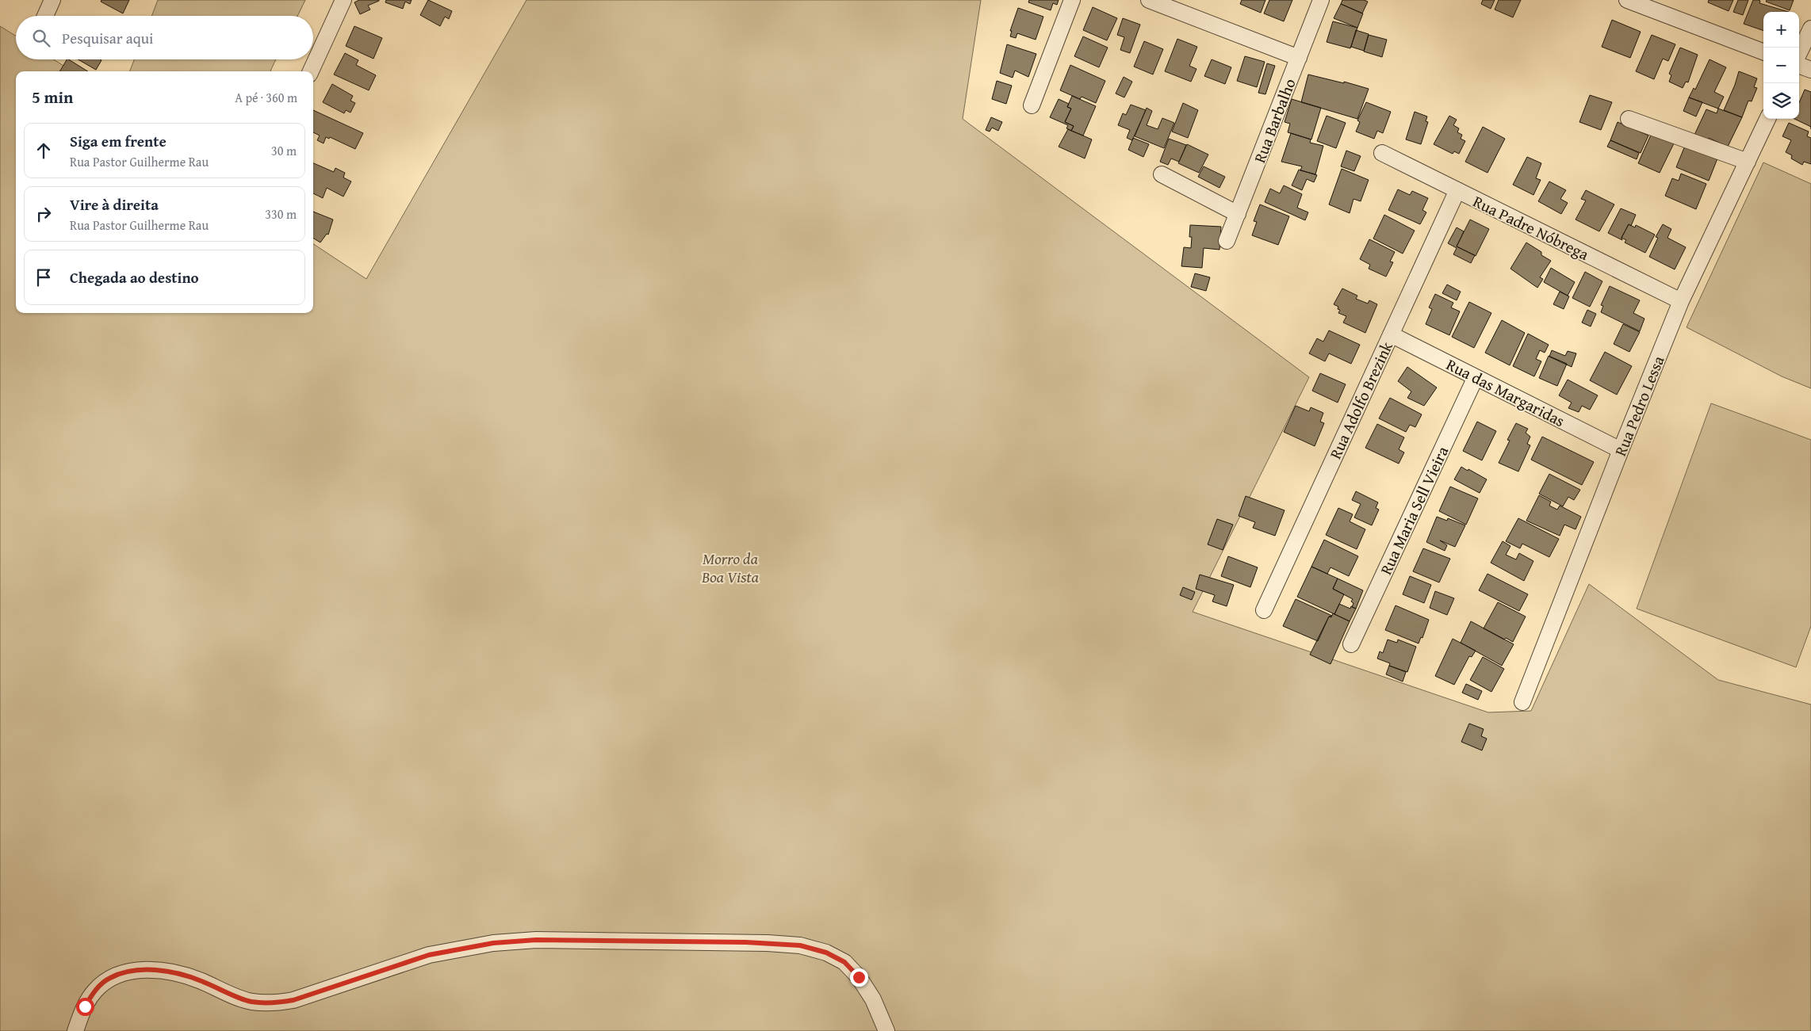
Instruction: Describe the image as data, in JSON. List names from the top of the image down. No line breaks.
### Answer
{"streets":{"street":["Rua Barbalho","Rua Padre Nóbrega","Rua das Margaridas","Rua Adolfo Brezink","Rua Pedro Lessa","Rua Maria Sell Vieira"]},"crossings":[["Rua Padre Nóbrega","Rua Adolfo Brezink"],["Rua Padre Nóbrega","Rua Pedro Lessa"],["Rua das Margaridas","Rua Adolfo Brezink"],["Rua das Margaridas","Rua Pedro Lessa"],["Rua das Margaridas","Rua Maria Sell Vieira"]],"parks":["Morro da Boa Vista"],"page":{"map_buttons":["+","−"],"search":"Pesquisar aqui","heading":["5 min","A pé · 360 m"],"list":[["Siga em frente","Rua Pastor Guilherme Rau","30 m"],["Vire à direita","Rua Pastor Guilherme Rau","330 m"],"Chegada ao destino"]}}
